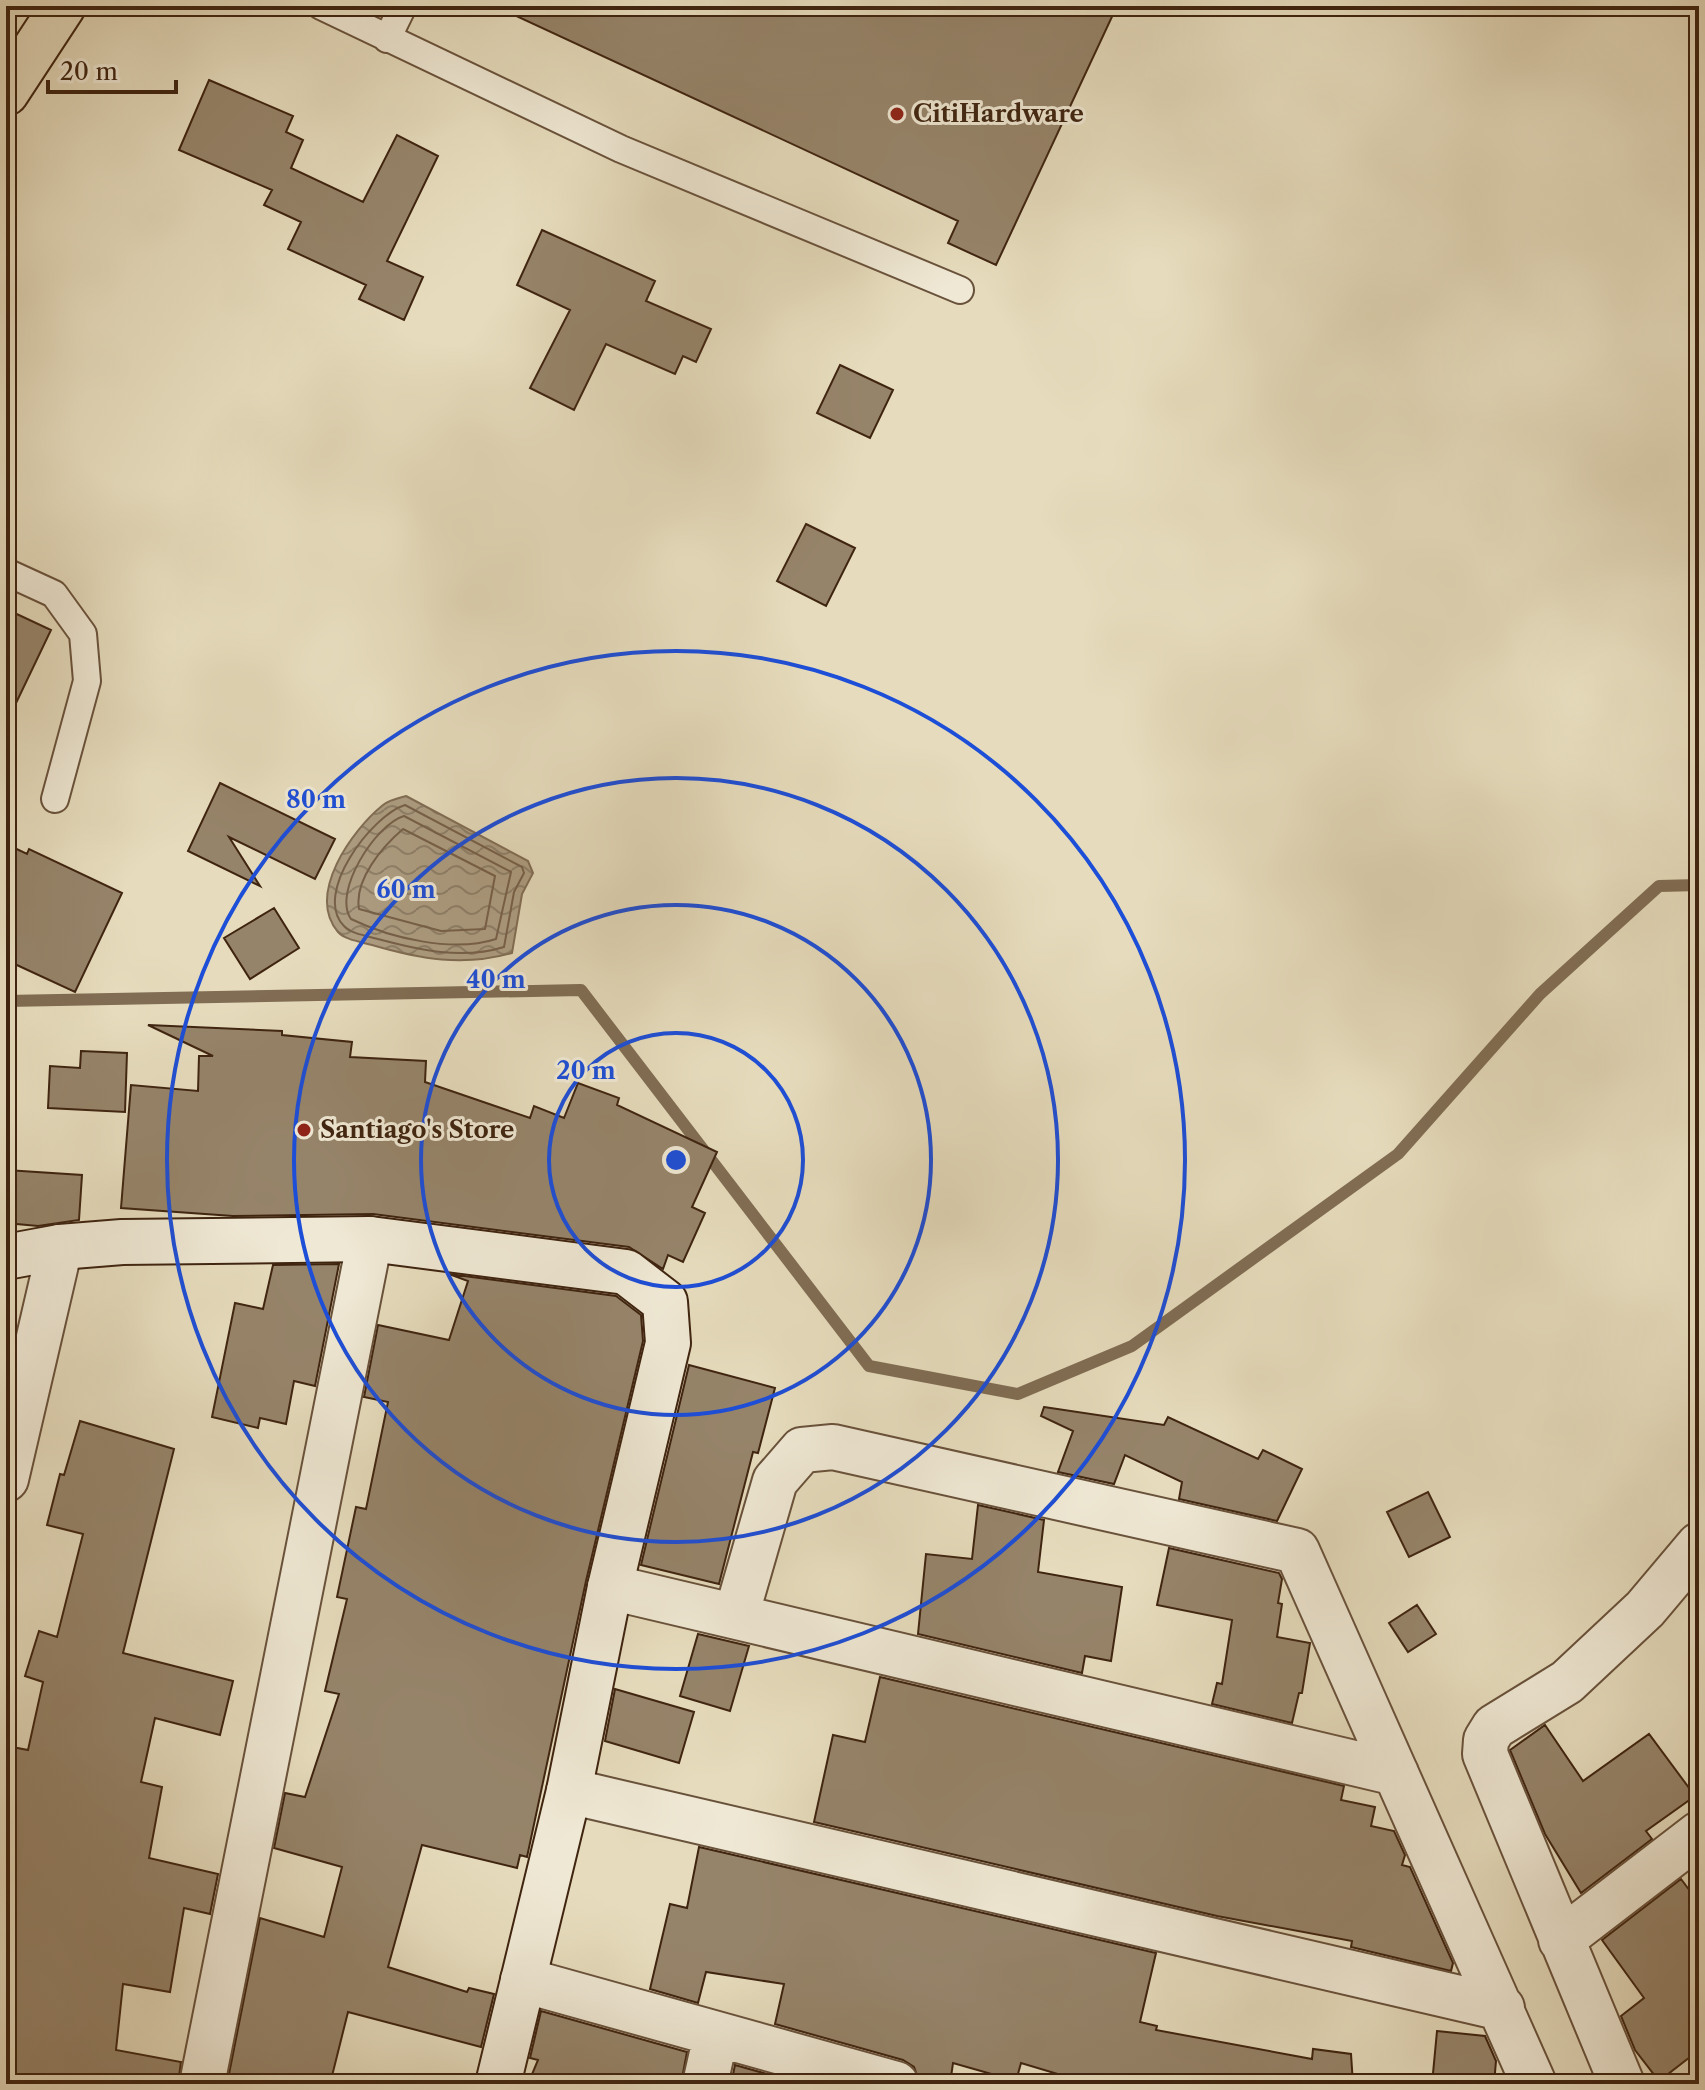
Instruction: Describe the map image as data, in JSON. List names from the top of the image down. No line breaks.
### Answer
{"places":["CitiHardware","Santiago's Store"],"scale_bar":"20 m","rings":["80 m","60 m","40 m","20 m"]}
